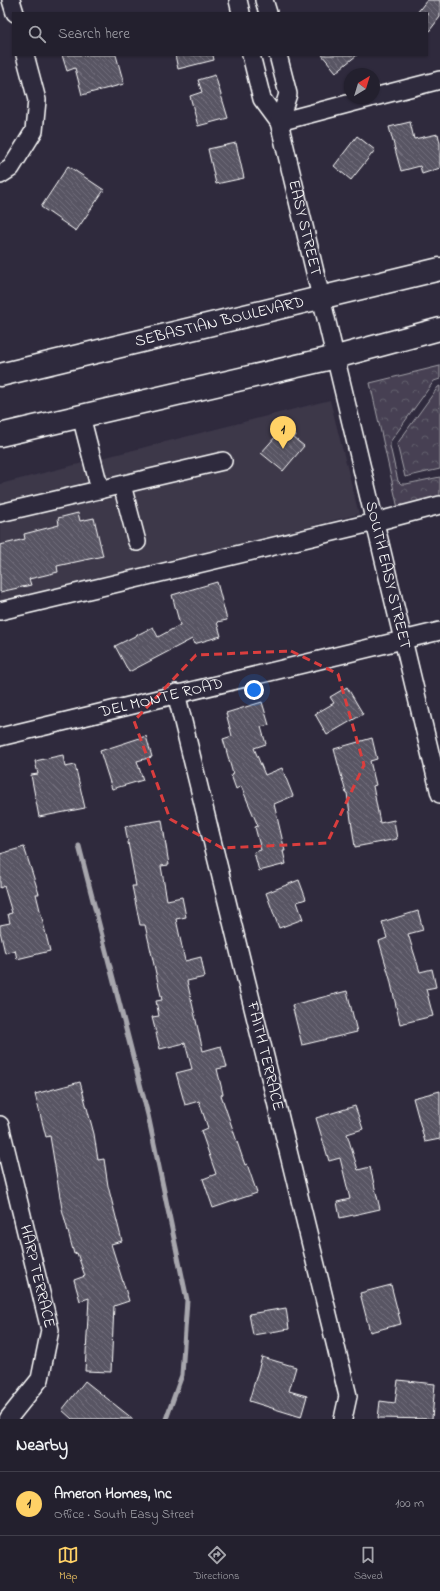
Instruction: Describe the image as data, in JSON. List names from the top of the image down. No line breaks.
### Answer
{"streets":{"main road":["SEBASTIAN BOULEVARD"],"street":["EASY STREET","SOUTH EASY STREET","DEL MONTE ROAD","FAITH TERRACE","HARP TERRACE"]},"crossings":[["EASY STREET","SEBASTIAN BOULEVARD"],["EASY STREET","SOUTH EASY STREET"],["SOUTH EASY STREET","DEL MONTE ROAD"],["DEL MONTE ROAD","FAITH TERRACE"]],"north":"top right","page":{"search":"Search here","pins":"1","heading":"Nearby","list":[{"mark":"1","name":"Ameron Homes, Inc","note":"Office · South Easy Street","value":"100 m"}],"nav":["Map","Directions","Saved"]}}
